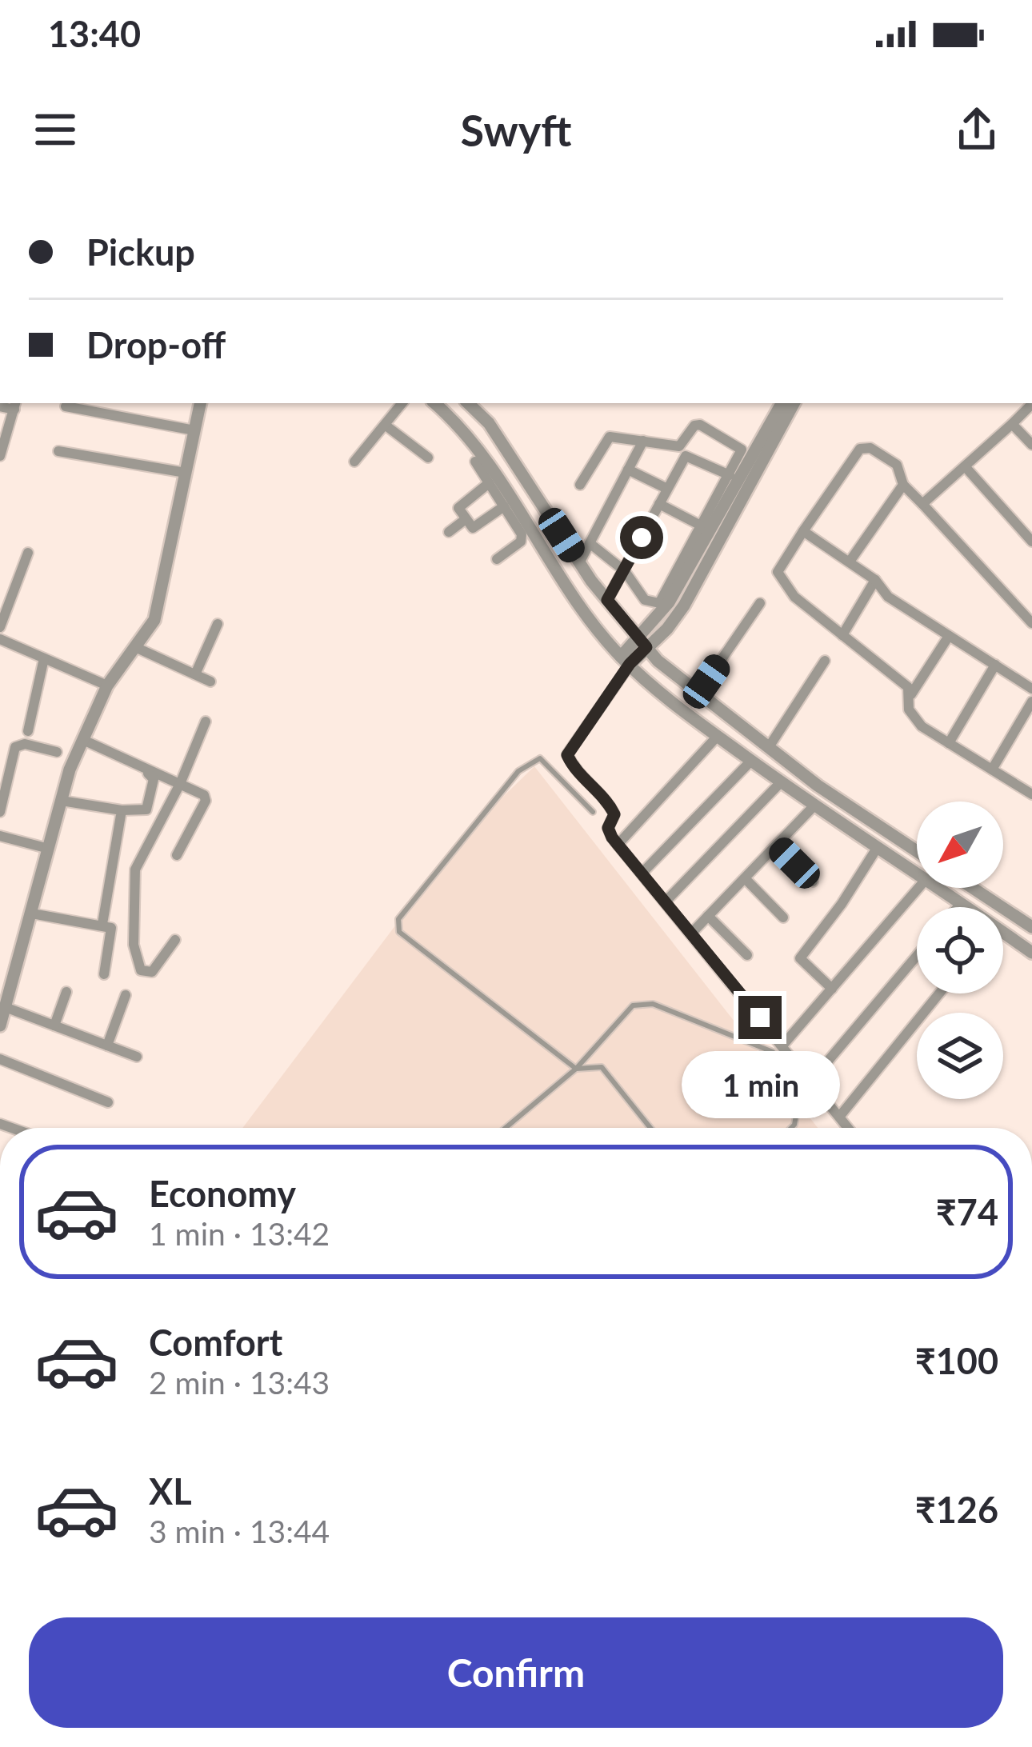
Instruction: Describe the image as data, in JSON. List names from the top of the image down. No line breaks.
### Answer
{"north":"bottom left","page":{"status":"13:40","header":"Swyft","banner":["Pickup","Drop-off"],"bubble":"1 min","list":[{"name":"Economy","note":"1 min · 13:42","value":"₹74"},{"name":"Comfort","note":"2 min · 13:43","value":"₹100"},{"name":"XL","note":"3 min · 13:44","value":"₹126"}],"buttons":"Confirm"}}
